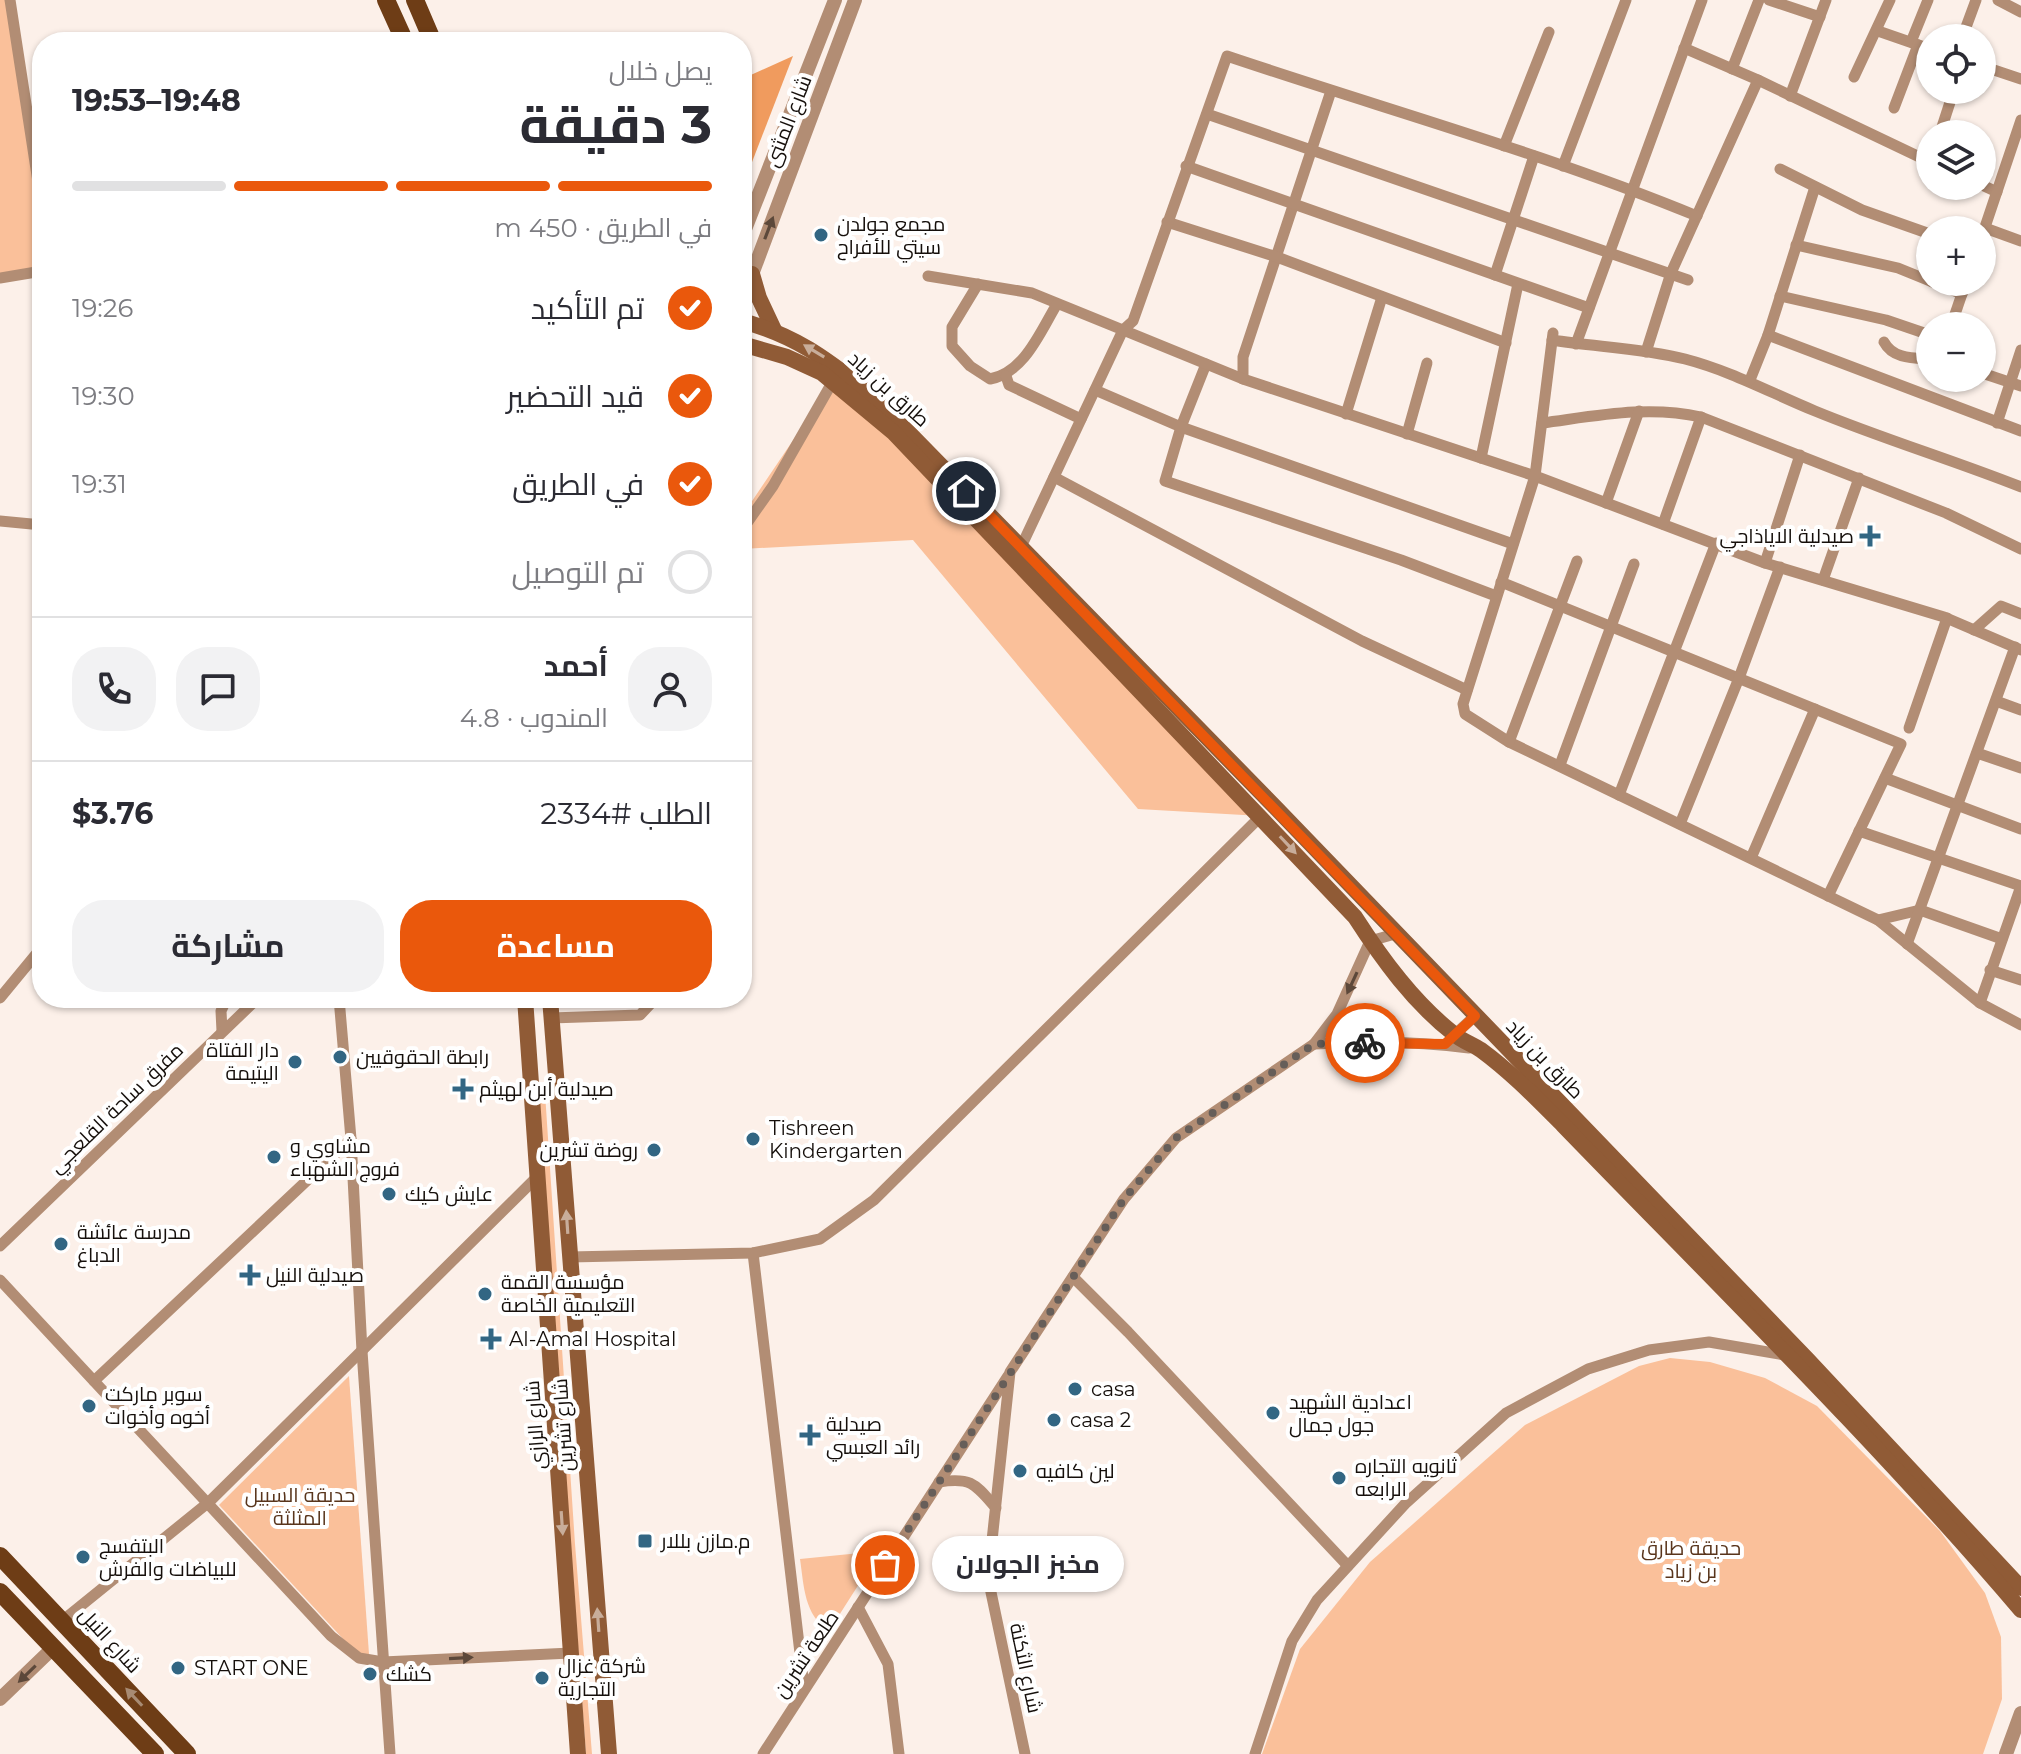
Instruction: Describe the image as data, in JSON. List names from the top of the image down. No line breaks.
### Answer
{"streets":{"main road":["طارق بن زياد","شارع الرازي","شارع تشرين","شارع النيل"],"street":["شارع المثنى","مفرق ساحة القلعجي","طلعة تشرين","شارع الثكنة"]},"crossings":[["طلعة تشرين","شارع الثكنة"]],"one_way":["شارع الرازي","شارع تشرين"],"parks":["حديقة السبيل المثلثة","حديقة طارق بن زياد"],"places":{"other":["مجمع جولدن سيتي للأفراح","رابطة الحقوقيين","دار الفتاة اليتيمة","Tishreen Kindergarten","روضة تشرين","مشاوي و فروج الشهباء","عايش كيك","مدرسة عائشة الدباغ","مؤسسة القمة التعليمية الخاصة","casa","سوبر ماركت أخوه وأخوات","اعدادية الشهيد جول جمال","casa 2","لين كافيه","ثانويه التجاره الرابعه","البتفسج للبياضات والفرش","مخبز الجولان","START ONE","كشك","شركة غزال التجارية"],"health":["صيدلية الاياذاجي","صيدلية أبن لهيثم","صيدلية النيل","Al-Amal Hospital","صيدلية رائد العبسي"],"transit":["م.مازن بللار"]},"page":{"map_buttons":["+","−"],"heading":["3 دقيقة","يصل خلال","19:48–19:53"],"panel":["أحمد","المندوب · 4.8","الطلب #2334","$3.76"],"bar":"في الطريق · 450 m","list":[["تم التأكيد","19:26"],["قيد التحضير","19:30"],["في الطريق","19:31"],"تم التوصيل"],"buttons":["مساعدة","مشاركة"],"bubble":"مخبز الجولان"}}
